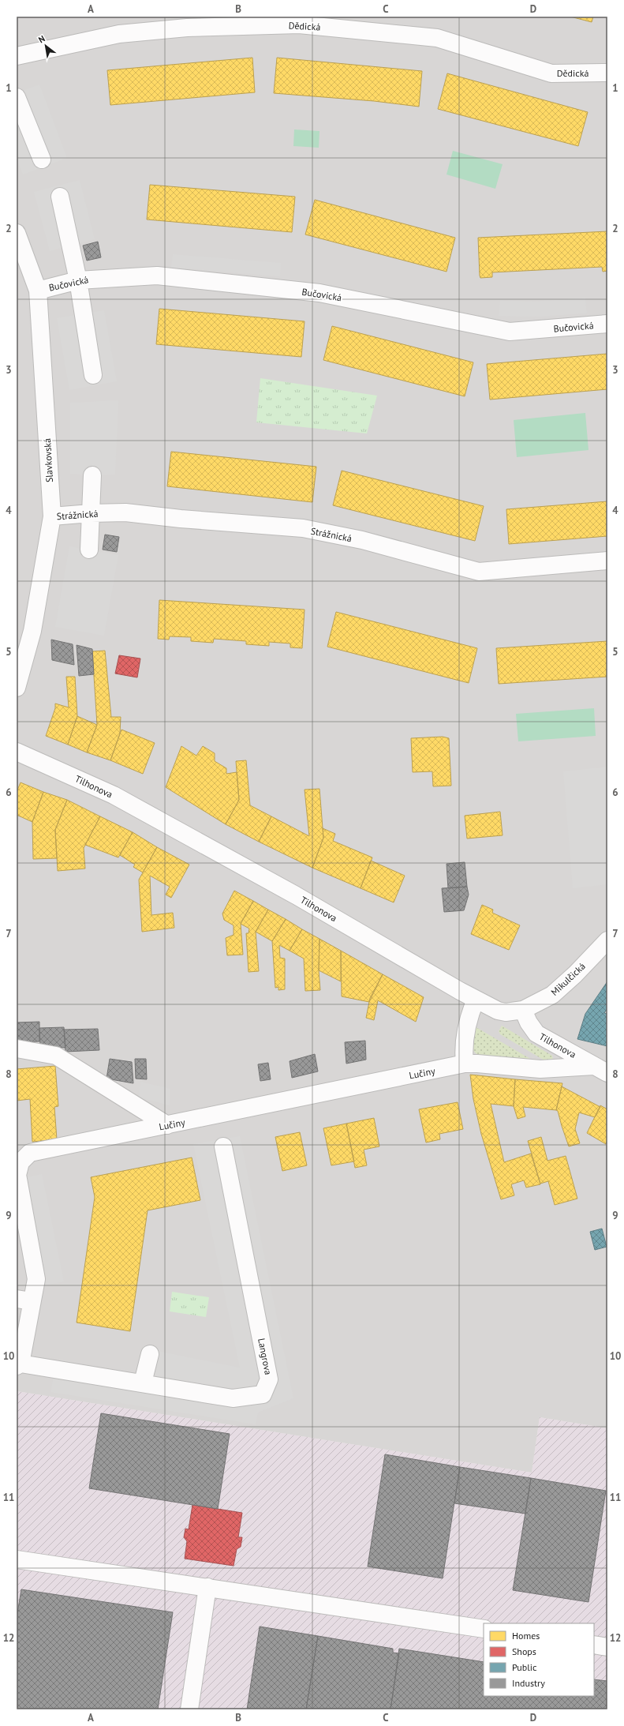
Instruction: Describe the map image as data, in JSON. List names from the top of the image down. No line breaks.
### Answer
{"streets":{"street":["Dědická","Bučovická","Slavkovská","Strážnická","Tilhonova","Mikulčická","Lučiny","Langrova"]},"crossings":[["Bučovická","Slavkovská"],["Slavkovská","Strážnická"],["Tilhonova","Mikulčická"],["Tilhonova","Lučiny"],["Lučiny","Langrova"]],"legend":["Homes","Shops","Public","Industry"],"north":"top left","grid":{"columns":["A","B","C","D"],"rows":["1","2","3","4","5","6","7","8","9","10","11","12"]}}
